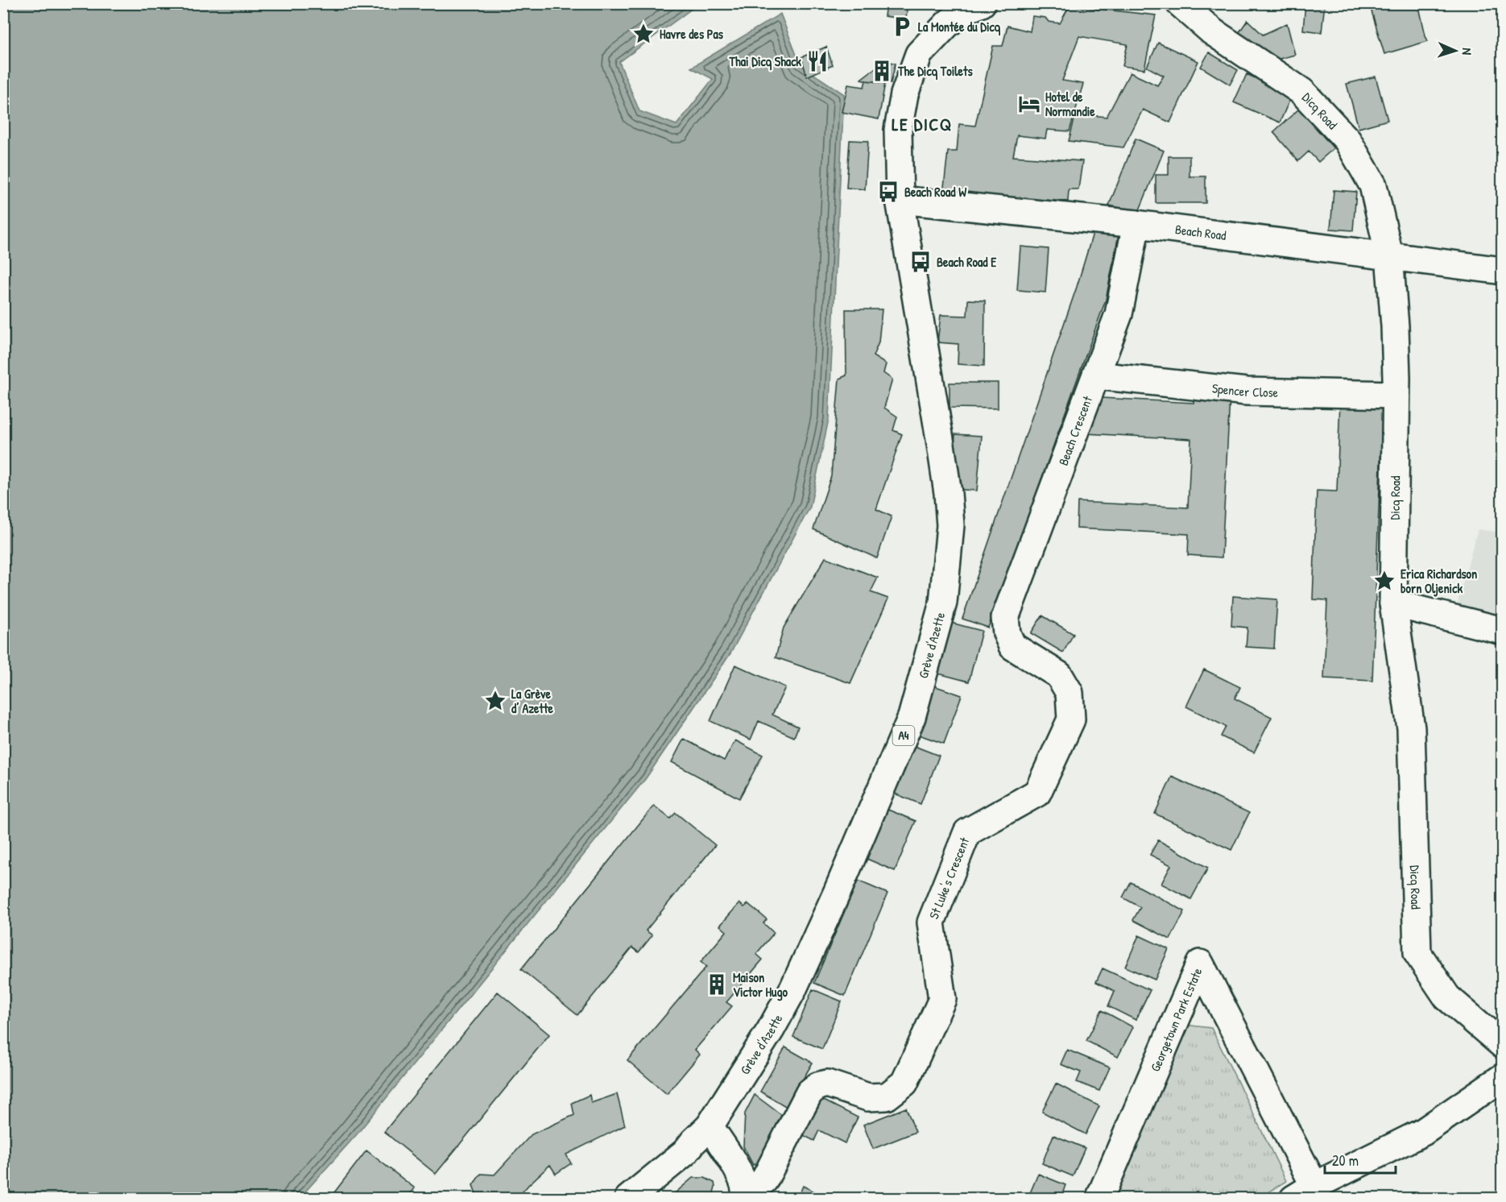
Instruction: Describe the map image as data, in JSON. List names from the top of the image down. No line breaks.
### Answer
{"streets":{"street":["Dicq Road","Beach Road","Spencer Close","Beach Crescent","Grève d'Azette","A4","St Luke's Crescent","Georgetown Park Estate"]},"crossings":[["Dicq Road","Beach Road"],["Dicq Road","Spencer Close"],["Beach Road","Beach Crescent"],["Beach Road","Grève d'Azette"],["Spencer Close","Beach Crescent"],["Beach Crescent","St Luke's Crescent"]],"districts":["LE DICQ"],"places":{"parking":["La Montée du Dicq"],"place":["Havre des Pas","Erica Richardson born Oljenick","La Grève d’ Azette"],"restaurant":["Thai Dicq Shack"],"building":["The Dicq Toilets","Maison Victor Hugo"],"hotel":["Hotel de Normandie"],"bus stop":["Beach Road W","Beach Road E"]},"scale_bar":"20 m","north":"right"}
